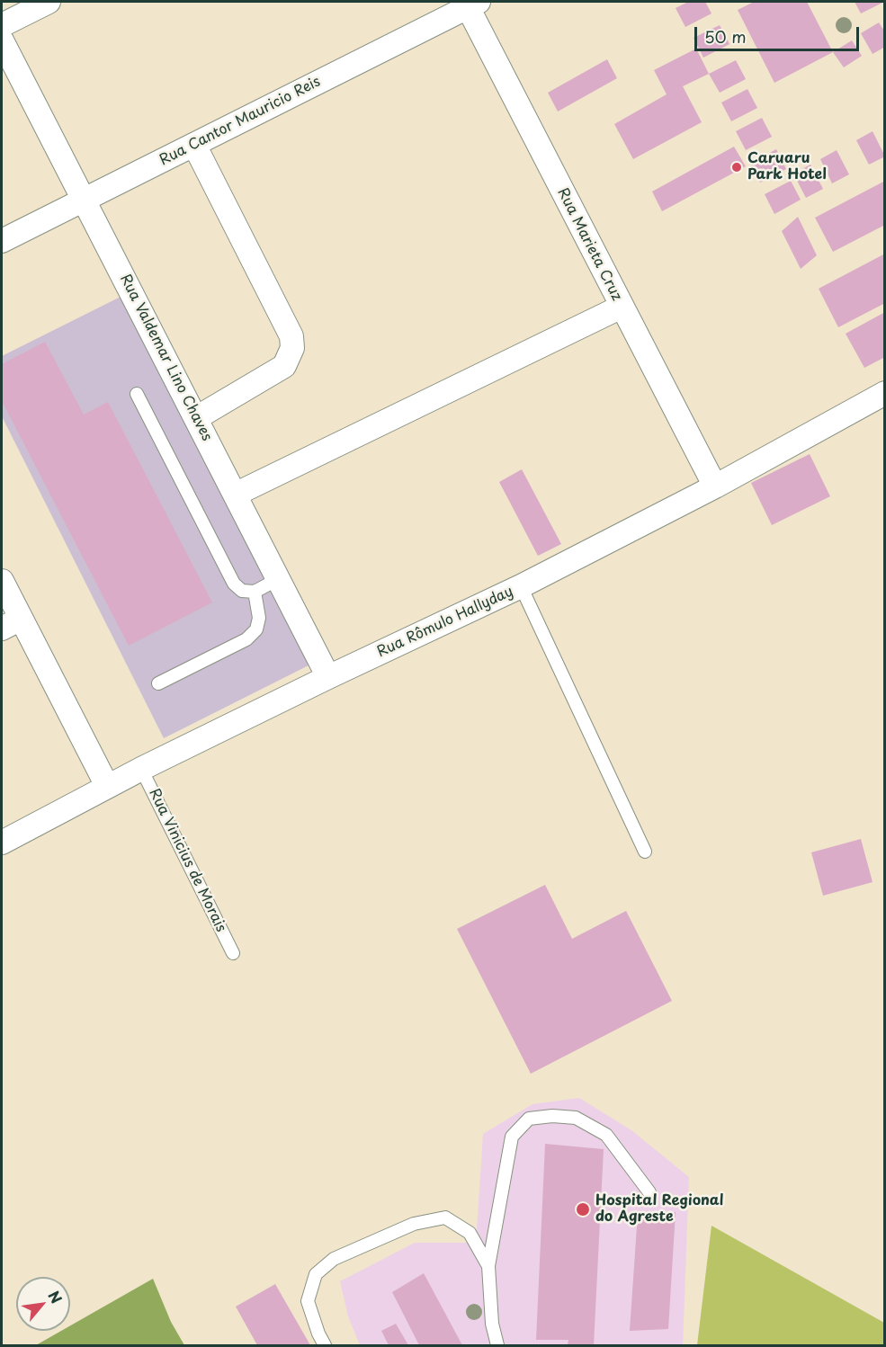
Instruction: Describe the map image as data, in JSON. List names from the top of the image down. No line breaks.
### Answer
{"streets":{"street":["Rua Cantor Mauricio Reis","Rua Marieta Cruz","Rua Valdemar Lino Chaves","Rua Rômulo Hallyday"],"lane":["Rua Vinicius de Morais"]},"crossings":[["Rua Cantor Mauricio Reis","Rua Marieta Cruz"],["Rua Cantor Mauricio Reis","Rua Valdemar Lino Chaves"],["Rua Marieta Cruz","Rua Rômulo Hallyday"],["Rua Valdemar Lino Chaves","Rua Rômulo Hallyday"],["Rua Rômulo Hallyday","Rua Vinicius de Morais"]],"places":["Caruaru Park Hotel","Hospital Regional do Agreste"],"scale_bar":"50 m","north":"top right"}
